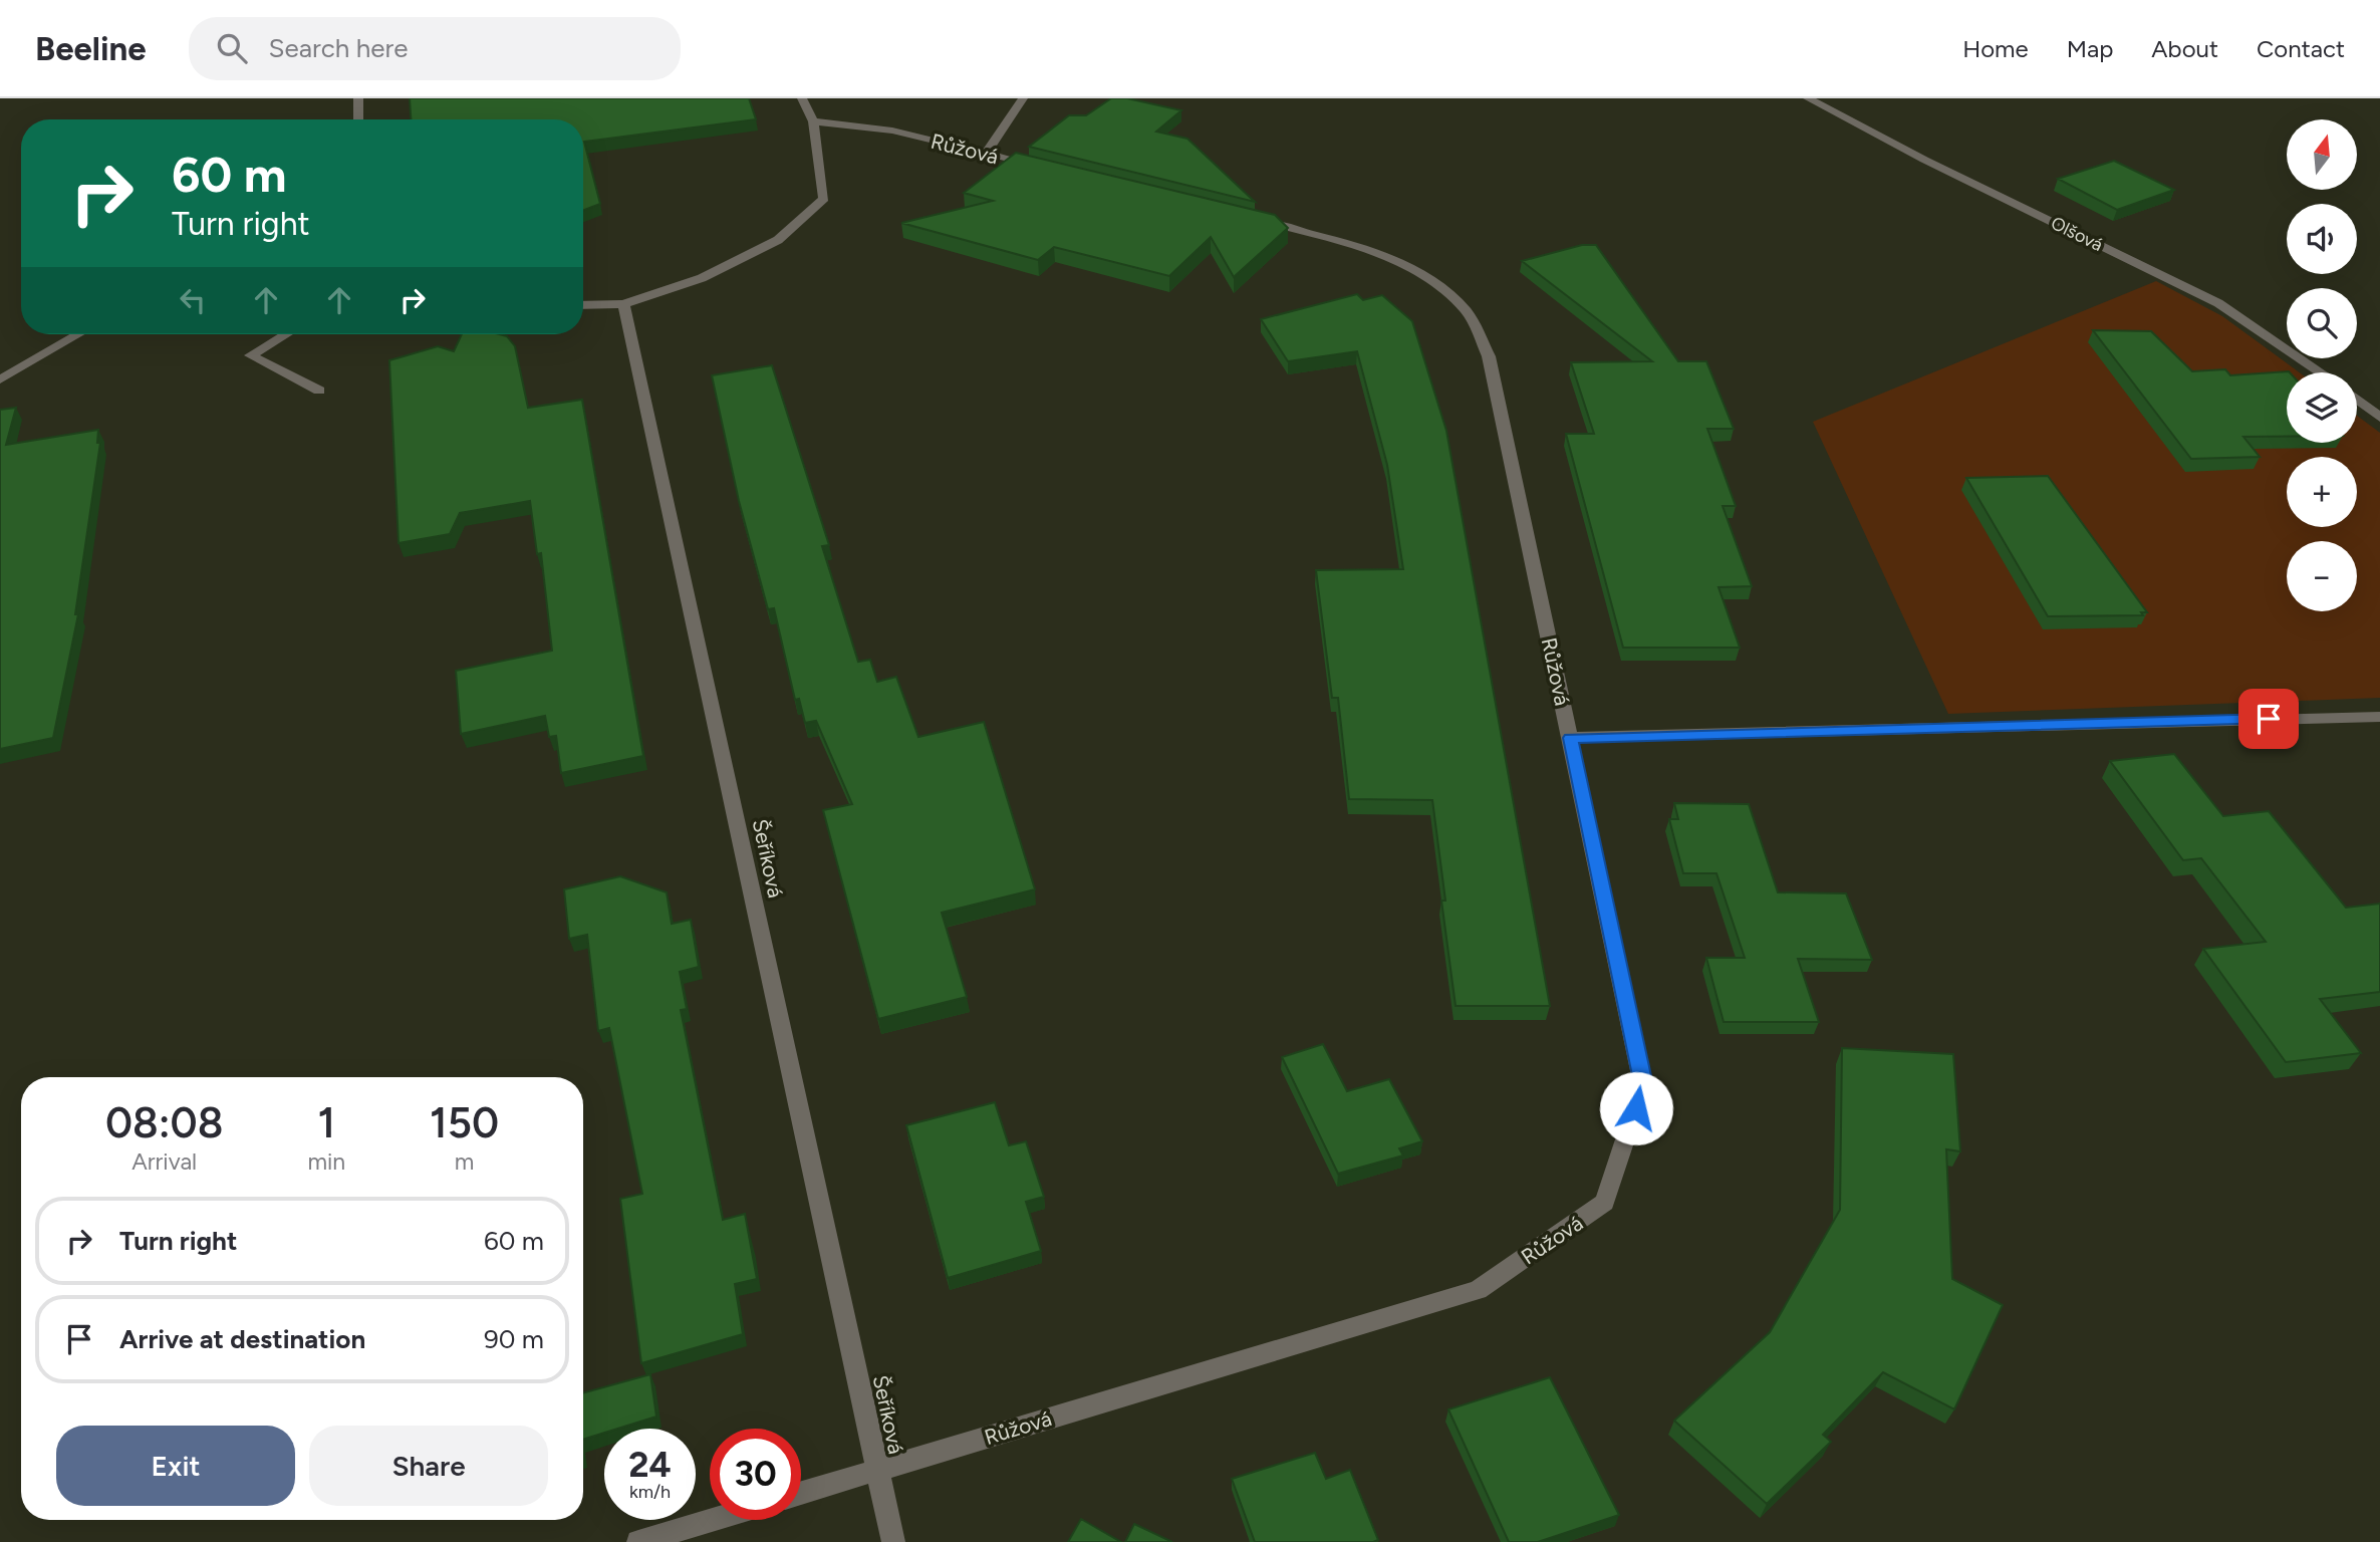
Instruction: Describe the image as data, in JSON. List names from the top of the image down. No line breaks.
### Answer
{"streets":{"street":["Růžová","Olšová","Šeříková"]},"crossings":[["Růžová","Šeříková"]],"north":"top","page":{"header":"Beeline","search":"Search here","nav":["Home","Map","About","Contact"],"map_buttons":["+","−"],"turn":["60 m","Turn right"],"eta":["08:08","Arrival","1","min","150","m"],"list":[{"name":"Turn right","value":"60 m"},{"name":"Arrive at destination","value":"90 m"}],"buttons":["Exit","Share"],"speed":"24 km/h","limit":"30"}}
